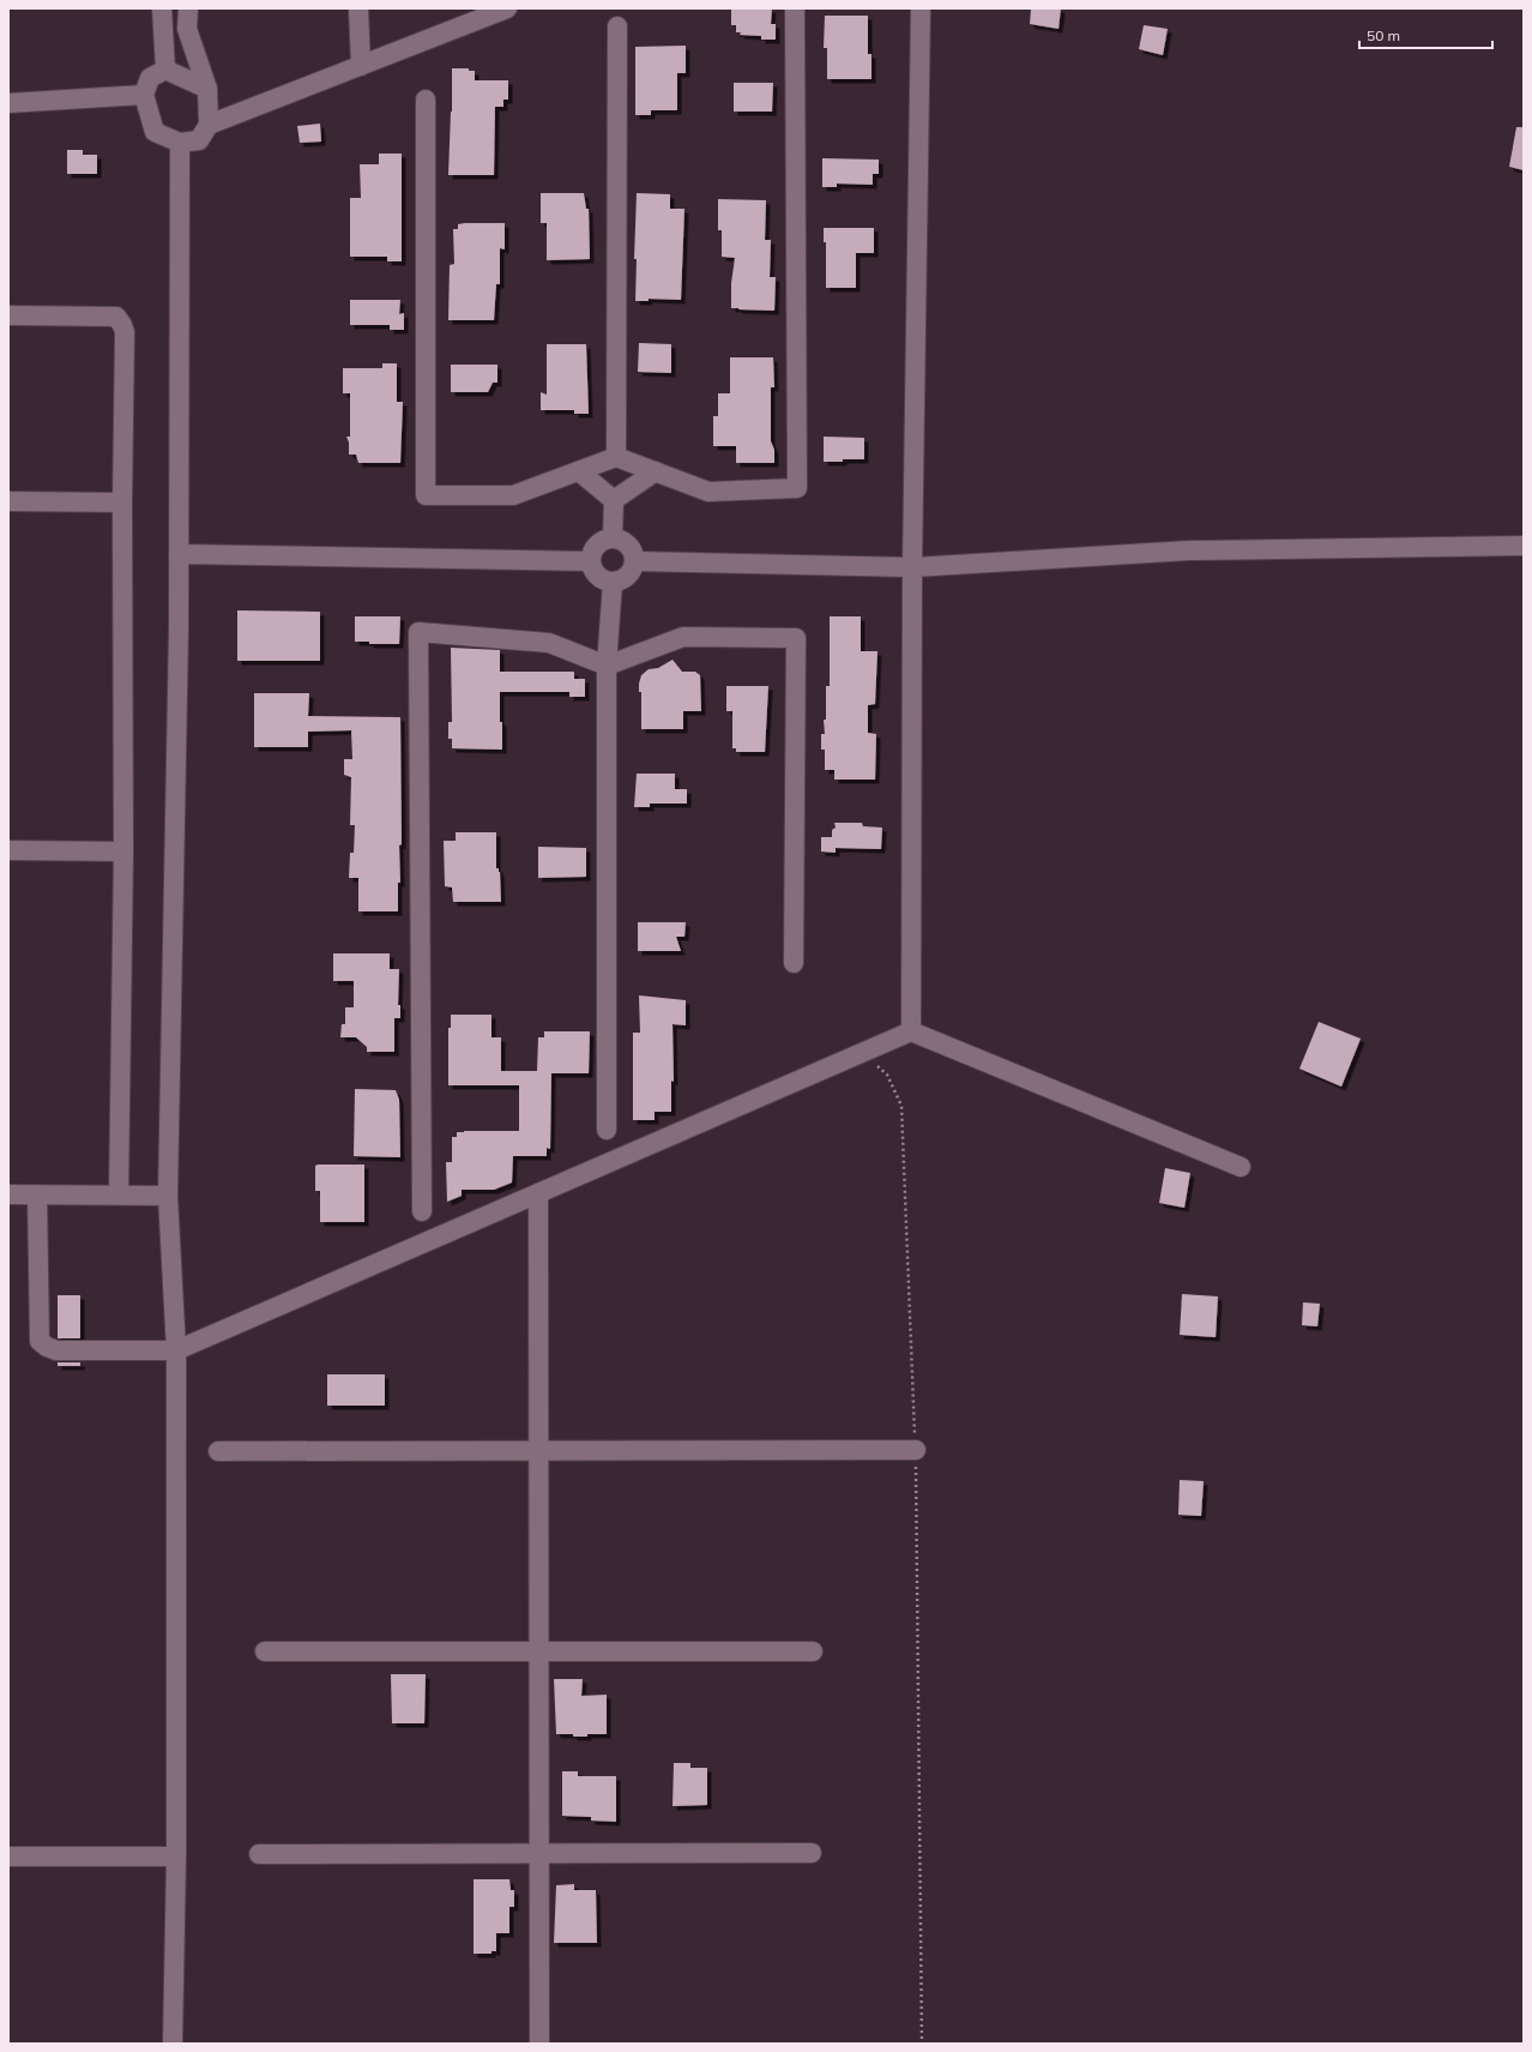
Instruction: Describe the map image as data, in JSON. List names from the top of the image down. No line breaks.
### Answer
{"scale_bar":"50 m"}
